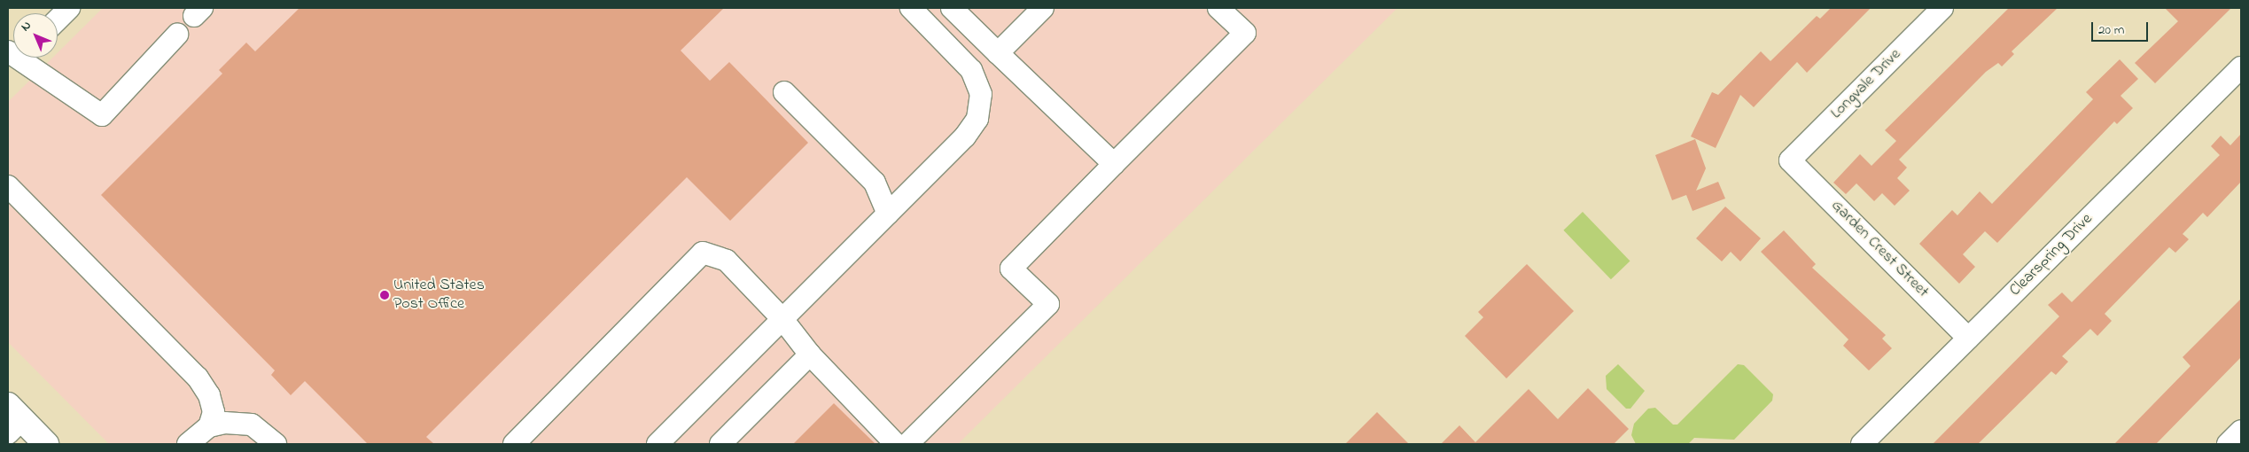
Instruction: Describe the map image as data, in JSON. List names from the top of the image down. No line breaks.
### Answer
{"streets":{"street":["Longvale Drive","Garden Crest Street","Clearspring Drive"]},"crossings":[["Longvale Drive","Garden Crest Street"],["Garden Crest Street","Clearspring Drive"]],"places":["United States Post Office"],"scale_bar":"20 m","north":"top left"}
